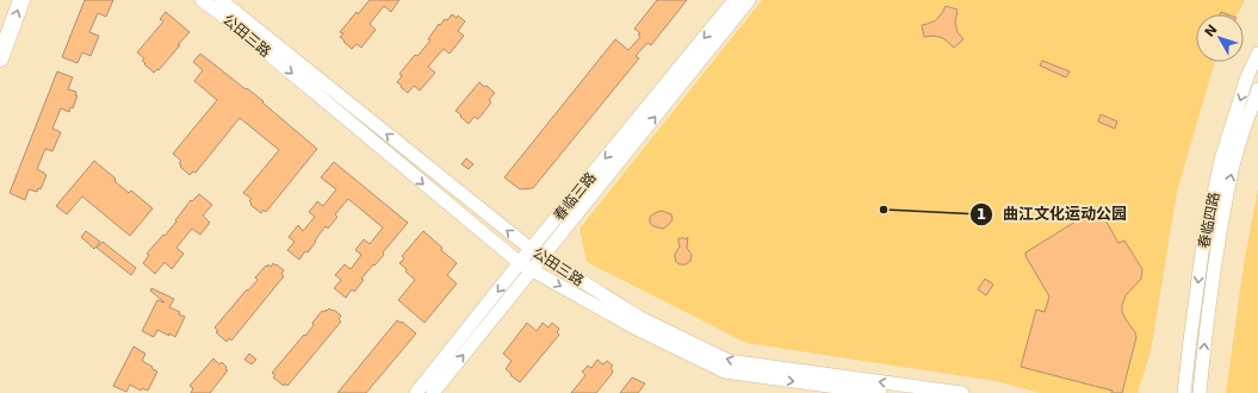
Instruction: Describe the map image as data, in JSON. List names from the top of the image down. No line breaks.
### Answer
{"streets":{"street":["公田三路","春临三路","春临四路"]},"crossings":[["公田三路","春临三路"]],"places":["曲江文化运动公园"],"north":"top left"}
